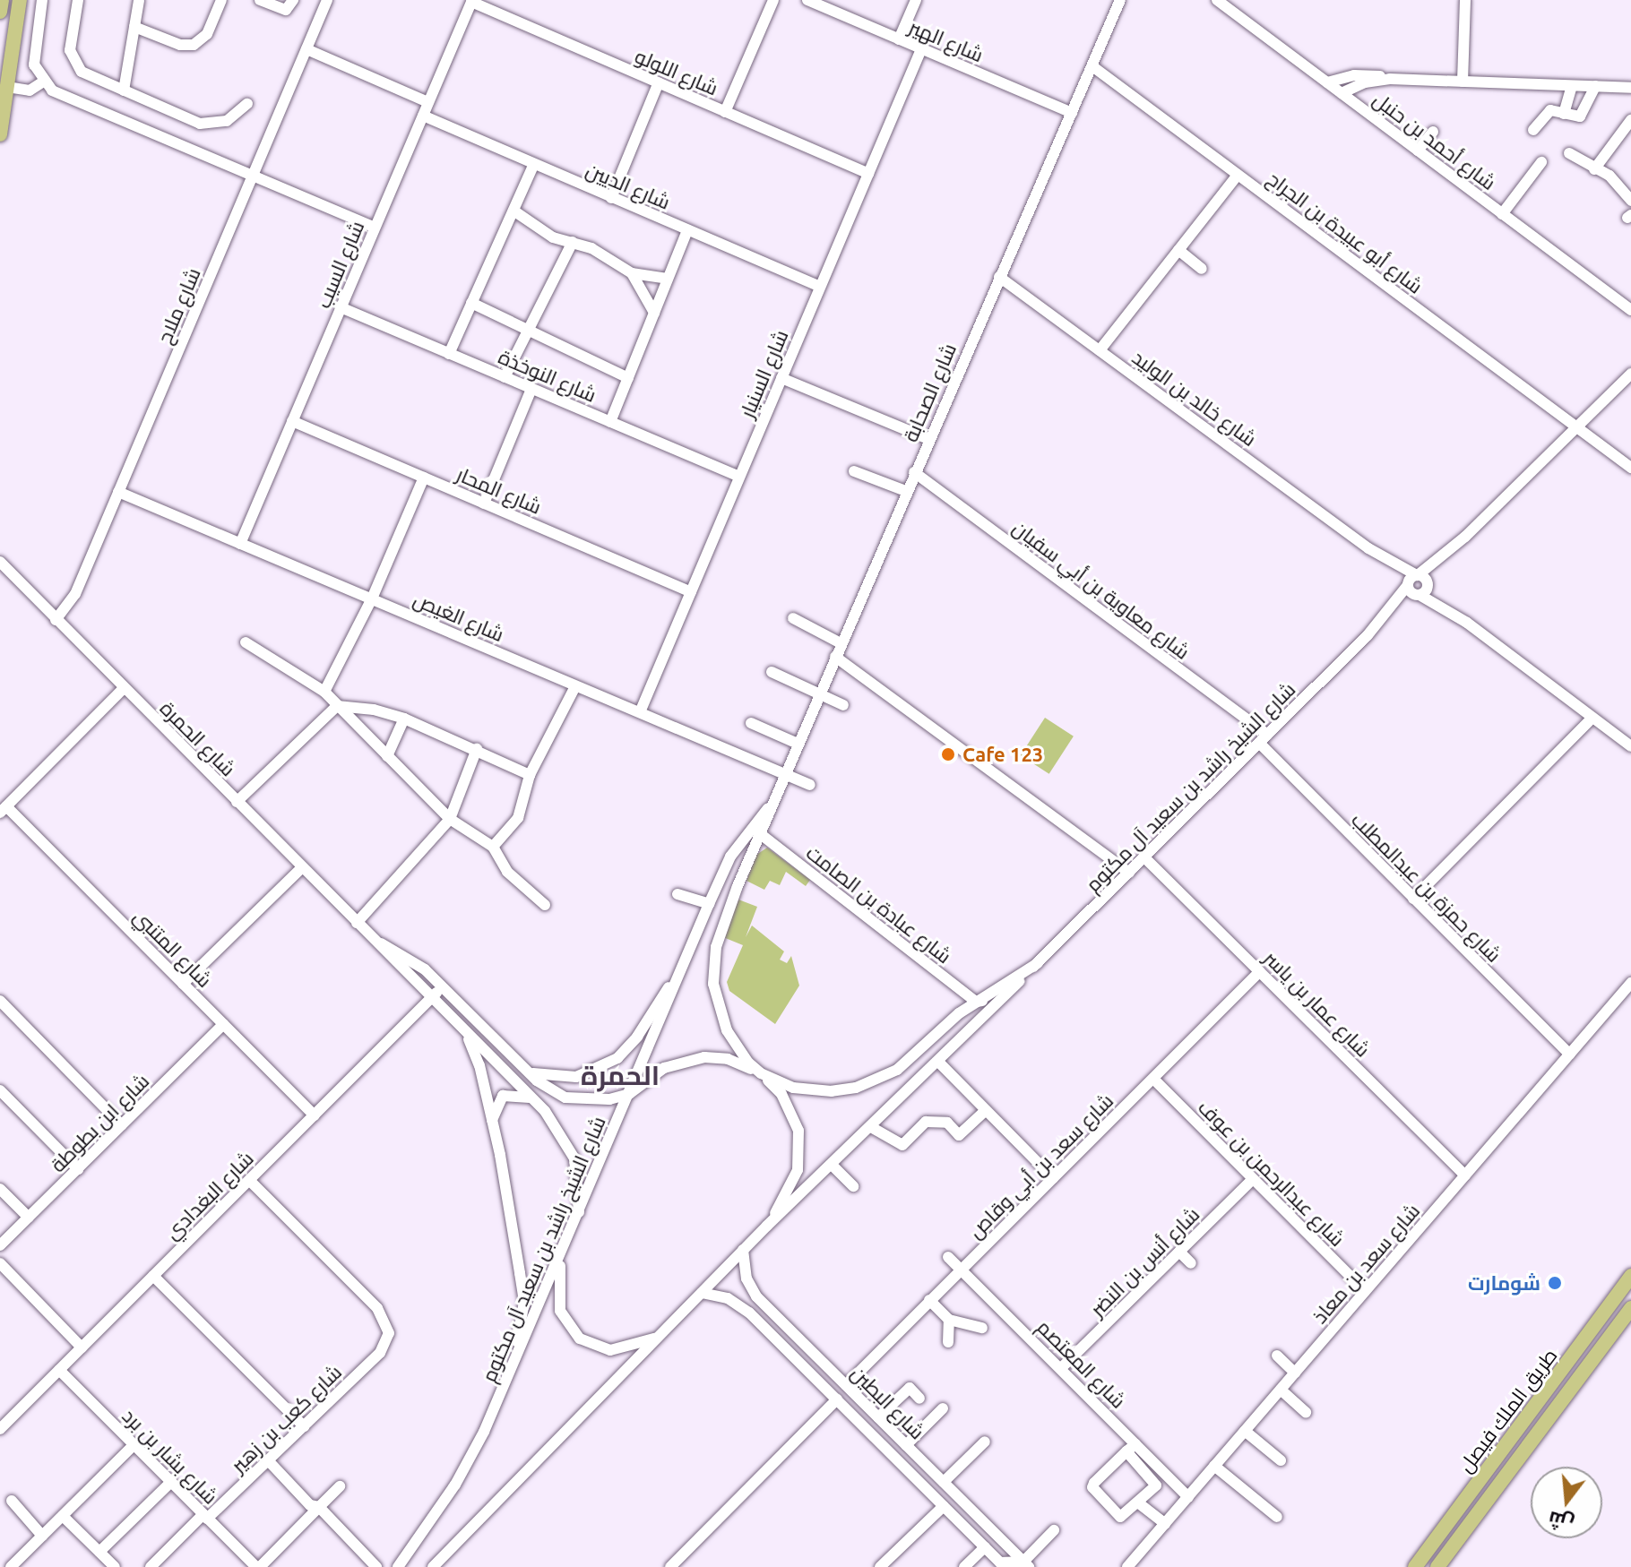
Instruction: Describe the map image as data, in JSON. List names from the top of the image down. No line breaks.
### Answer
{"streets":{"main road":["طريق الملك فيصل"],"street":["شارع الهير","شارع اللولو","شارع أحمد بن حنبل","شارع الديين","شارع أبو عبيدة بن الجراح","شارع السيب","شارع ملاح","شارع السنيار","شارع النوخذة","شارع الصحابة","شارع خالد بن الوليد","شارع المحار","شارع معاوية بن أبي سفيان","شارع الغيص","شارع الحمرة","شارع الشيخ راشد بن سعيد آل مكتوم","شارع حمزة بن عبدالمطلب","شارع عبادة بن الصامت","شارع المتنبي","شارع عمار بن ياسر","شارع ابن بطوطة","شارع سعد بن أبي وقاص","شارع عبدالرحمن بن عوف","شارع البغدادي","شارع أنس بن النضر","شارع سعد بن معاذ","شارع المعتصم","شارع البطين","شارع كعب بن زهير","شارع بشار بن برد"]},"crossings":[["شارع الهير","شارع السنيار"],["شارع الهير","شارع الصحابة"],["شارع اللولو","شارع السيب"],["شارع اللولو","شارع السنيار"],["شارع الديين","شارع السيب"],["شارع الديين","شارع السنيار"],["شارع أبو عبيدة بن الجراح","شارع الصحابة"],["شارع أبو عبيدة بن الجراح","شارع الشيخ راشد بن سعيد آل مكتوم"],["شارع السيب","شارع النوخذة"],["شارع السيب","شارع المحار"],["شارع السيب","شارع الغيص"],["شارع ملاح","شارع الغيص"],["شارع ملاح","شارع الحمرة"],["شارع السنيار","شارع النوخذة"],["شارع السنيار","شارع المحار"],["شارع السنيار","شارع الغيص"],["شارع الصحابة","شارع خالد بن الوليد"],["شارع الصحابة","شارع معاوية بن أبي سفيان"],["شارع الصحابة","شارع الغيص"],["شارع الصحابة","شارع الشيخ راشد بن سعيد آل مكتوم"],["شارع خالد بن الوليد","شارع الشيخ راشد بن سعيد آل مكتوم"],["شارع معاوية بن أبي سفيان","شارع الشيخ راشد بن سعيد آل مكتوم"],["شارع معاوية بن أبي سفيان","شارع حمزة بن عبدالمطلب"],["شارع الحمرة","شارع الشيخ راشد بن سعيد آل مكتوم"],["شارع الحمرة","شارع البغدادي"],["شارع الشيخ راشد بن سعيد آل مكتوم","شارع حمزة بن عبدالمطلب"],["شارع الشيخ راشد بن سعيد آل مكتوم","شارع عبادة بن الصامت"],["شارع الشيخ راشد بن سعيد آل مكتوم","شارع عمار بن ياسر"],["شارع الشيخ راشد بن سعيد آل مكتوم","شارع البطين"],["شارع حمزة بن عبدالمطلب","شارع سعد بن معاذ"],["شارع المتنبي","شارع ابن بطوطة"],["شارع المتنبي","شارع البغدادي"],["شارع عمار بن ياسر","شارع سعد بن أبي وقاص"],["شارع عمار بن ياسر","شارع سعد بن معاذ"],["شارع سعد بن أبي وقاص","شارع عبدالرحمن بن عوف"],["شارع سعد بن أبي وقاص","شارع المعتصم"],["شارع سعد بن أبي وقاص","شارع البطين"],["شارع عبدالرحمن بن عوف","شارع أنس بن النضر"],["شارع عبدالرحمن بن عوف","شارع سعد بن معاذ"],["شارع البغدادي","شارع كعب بن زهير"],["شارع البغدادي","شارع بشار بن برد"],["شارع أنس بن النضر","شارع المعتصم"],["شارع سعد بن معاذ","شارع المعتصم"],["شارع كعب بن زهير","شارع بشار بن برد"]],"districts":["الحمرة"],"places":["Cafe 123","شومارت"],"north":"bottom"}
